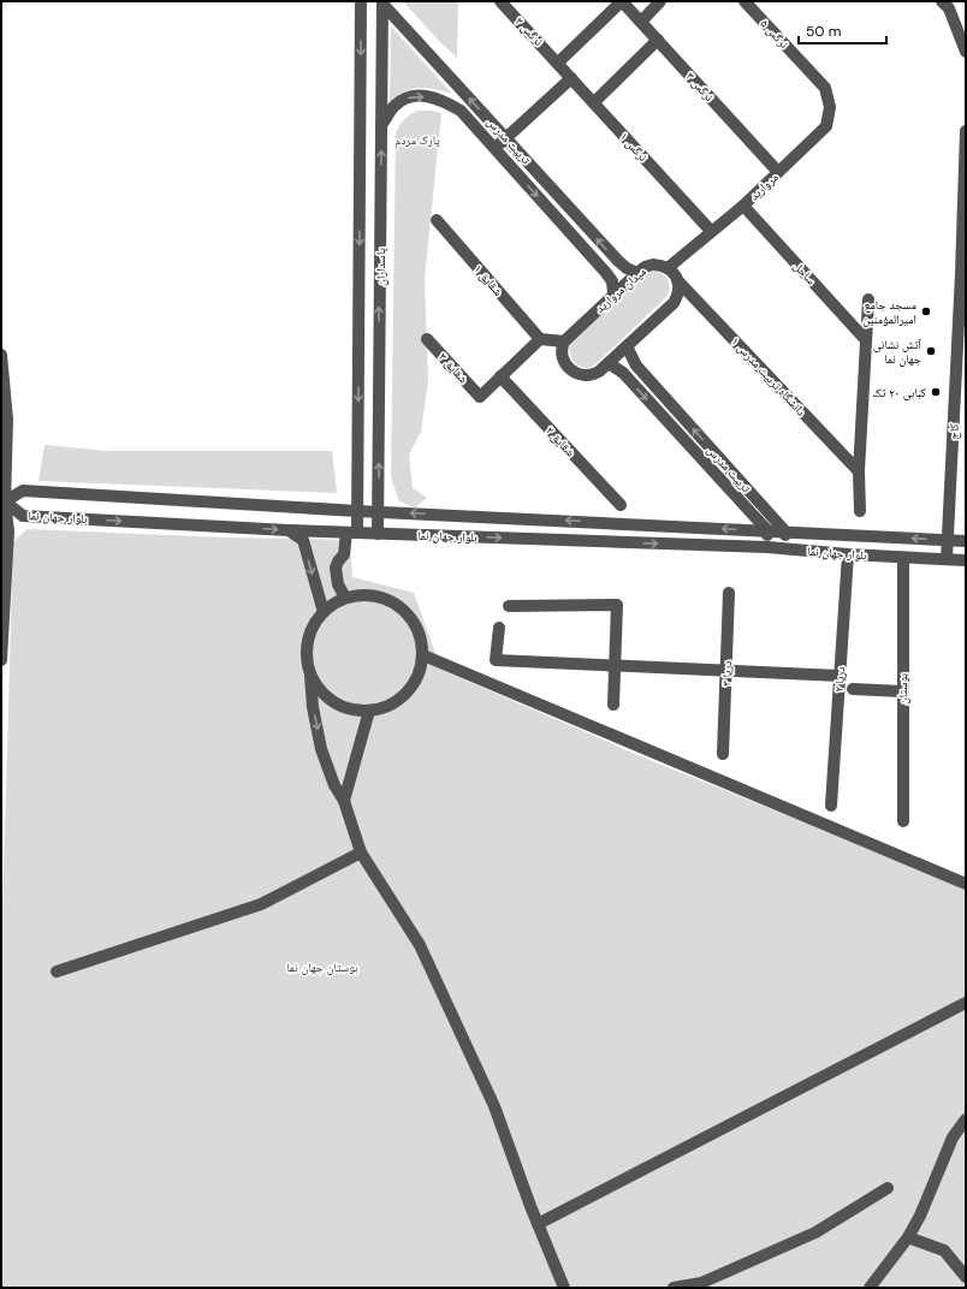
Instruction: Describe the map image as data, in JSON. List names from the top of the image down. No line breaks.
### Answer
{"streets":{"street":["نرگس ۲","۵ نرگس","نرگس ۳","تربیت مدرس","نرگس ۱","مروارید","پاسداران","ساحل","شقایق ۱","میدان مروارید","شقایق ۳","۱ دانشگاه تربیت مدرس","کاج","شقایق ۲","بلوار جهان نما","دریا ۳","دریا ۲","بوستان"]},"crossings":[["نرگس ۲","نرگس ۱"],["۵ نرگس","مروارید"],["نرگس ۳","مروارید"],["تربیت مدرس","پاسداران"],["تربیت مدرس","میدان مروارید"],["تربیت مدرس","بلوار جهان نما"],["نرگس ۱","مروارید"],["مروارید","ساحل"],["مروارید","میدان مروارید"],["پاسداران","بلوار جهان نما"],["شقایق ۳","شقایق ۲"],["کاج","بلوار جهان نما"],["بلوار جهان نما","دریا ۲"],["بلوار جهان نما","بوستان"]],"parks":["پارک مردم","بوستان جهان نما"],"places":["مسجد جامع امیرالمؤمنین","آتش نشانی جهان نما","کبابی ۲۰ تک"],"scale_bar":"50 m"}
